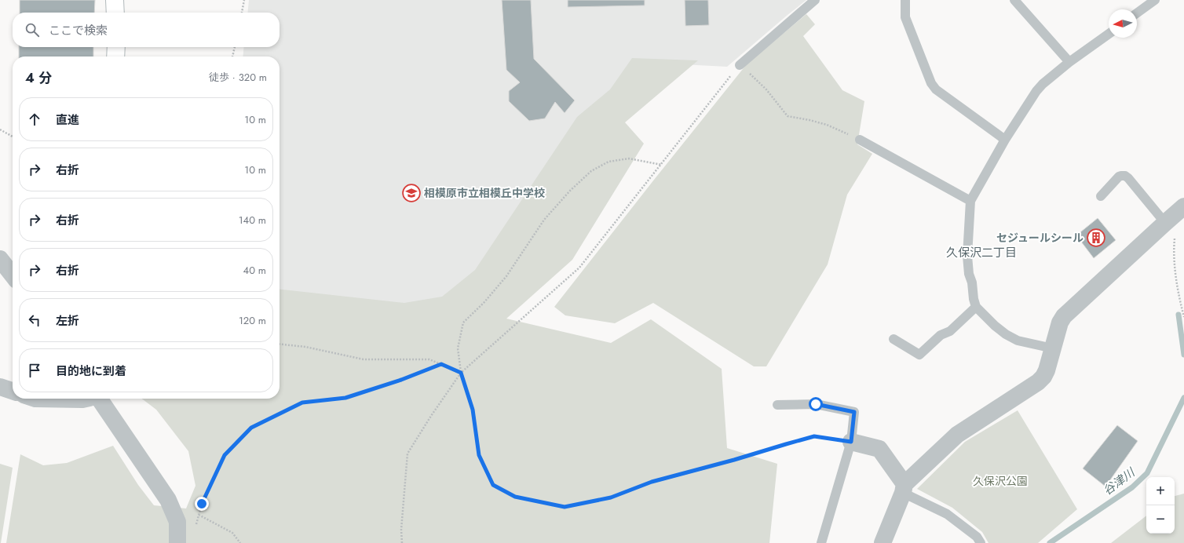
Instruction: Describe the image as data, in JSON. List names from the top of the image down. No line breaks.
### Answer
{"districts":["久保沢二丁目"],"water":["谷津川"],"parks":["久保沢公園"],"places":{"school or university":["相模原市立相模丘中学校"],"building":["セジュールシール"]},"north":"left","page":{"search":"ここで検索","heading":["4 分","徒歩 · 320 m"],"list":[["直進","10 m"],["右折","10 m"],["右折","140 m"],["右折","40 m"],["左折","120 m"],"目的地に到着"],"map_buttons":["+","−"]}}
